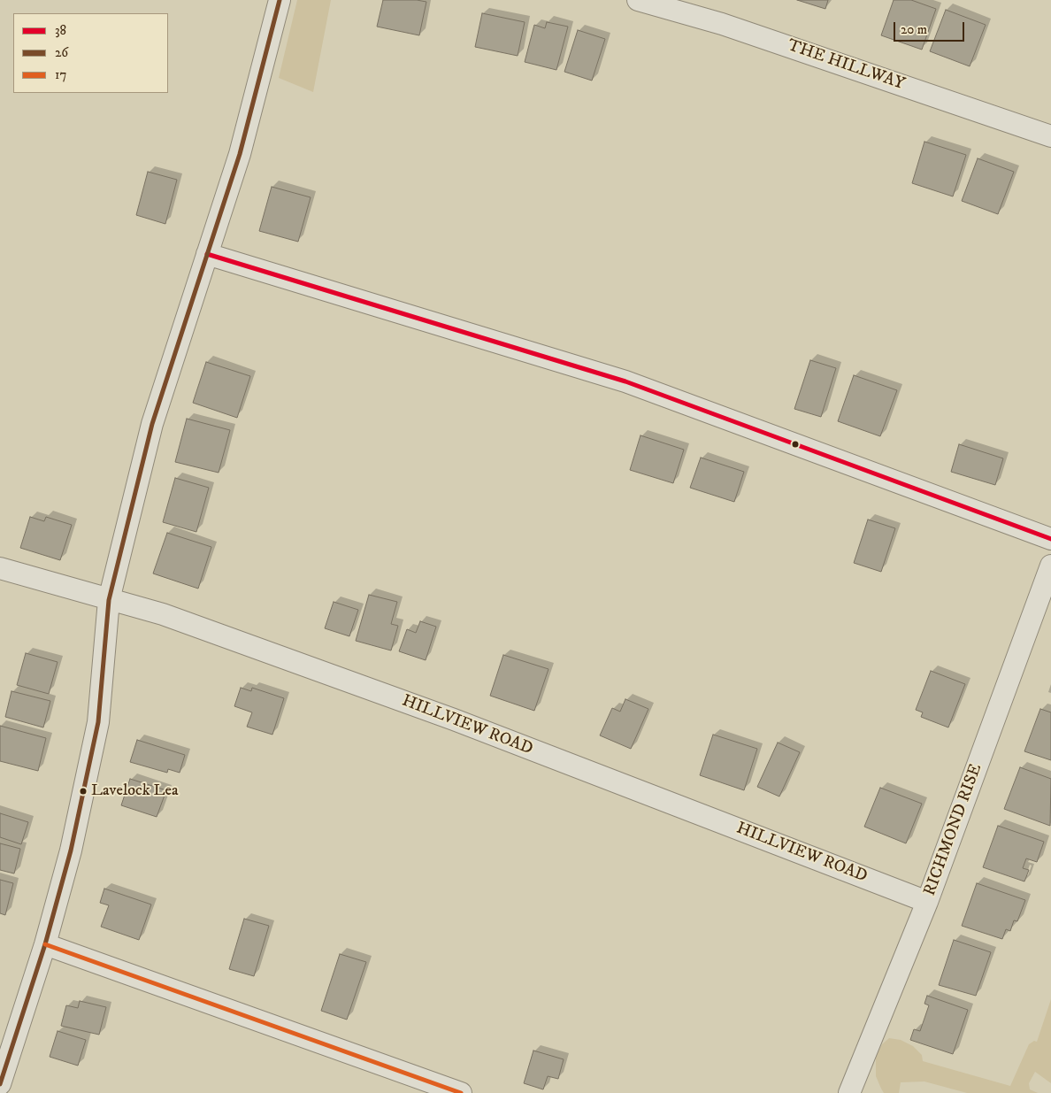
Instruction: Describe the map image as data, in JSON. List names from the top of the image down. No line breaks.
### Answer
{"streets":{"street":["THE HILLWAY","HILLVIEW ROAD","RICHMOND RISE"]},"crossings":[["HILLVIEW ROAD","RICHMOND RISE"]],"places":["Lavelock Lea"],"lines":["transit line 26","transit line 38","transit line 17"],"legend":["38","26","17"],"scale_bar":"20 m"}
